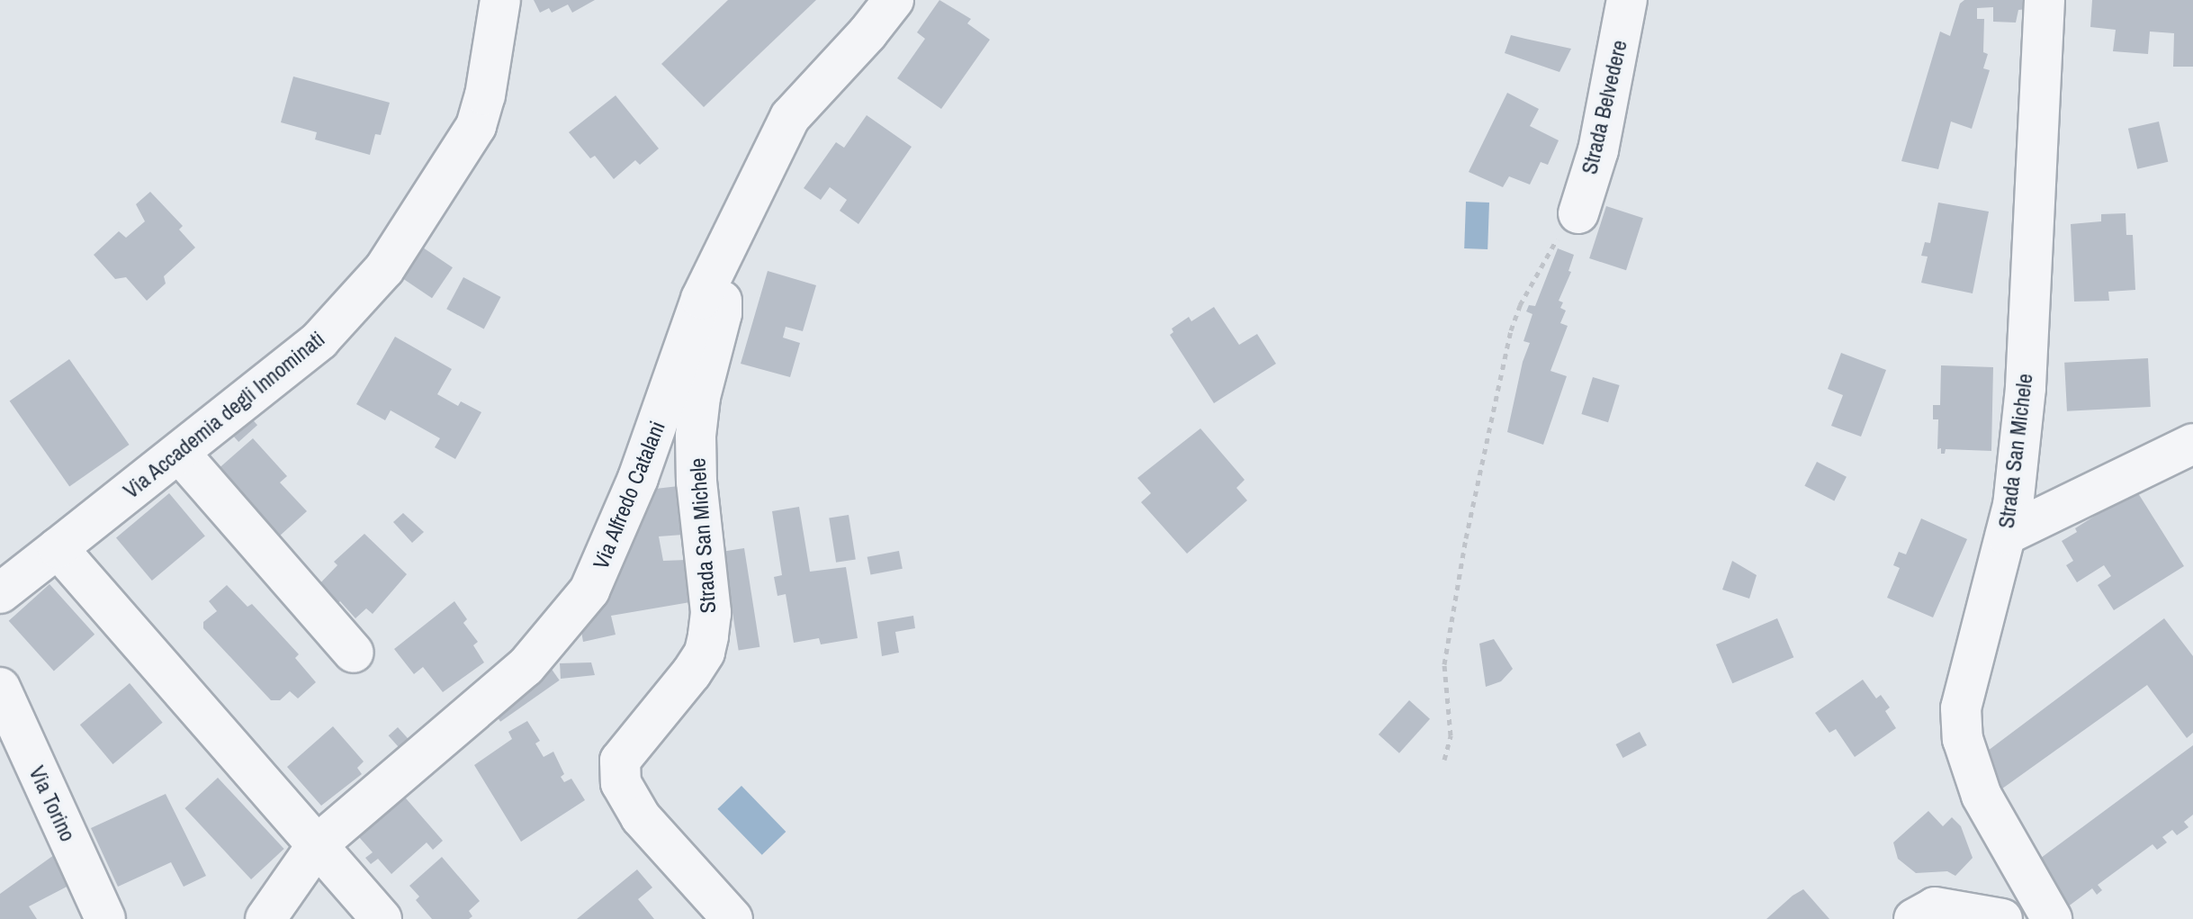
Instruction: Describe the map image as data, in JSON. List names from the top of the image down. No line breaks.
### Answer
{"streets":{"street":["Strada Belvedere","Via Accademia degli Innominati","Strada San Michele","Via Alfredo Catalani","Via Torino"]},"crossings":[["Strada San Michele","Via Alfredo Catalani"]]}
